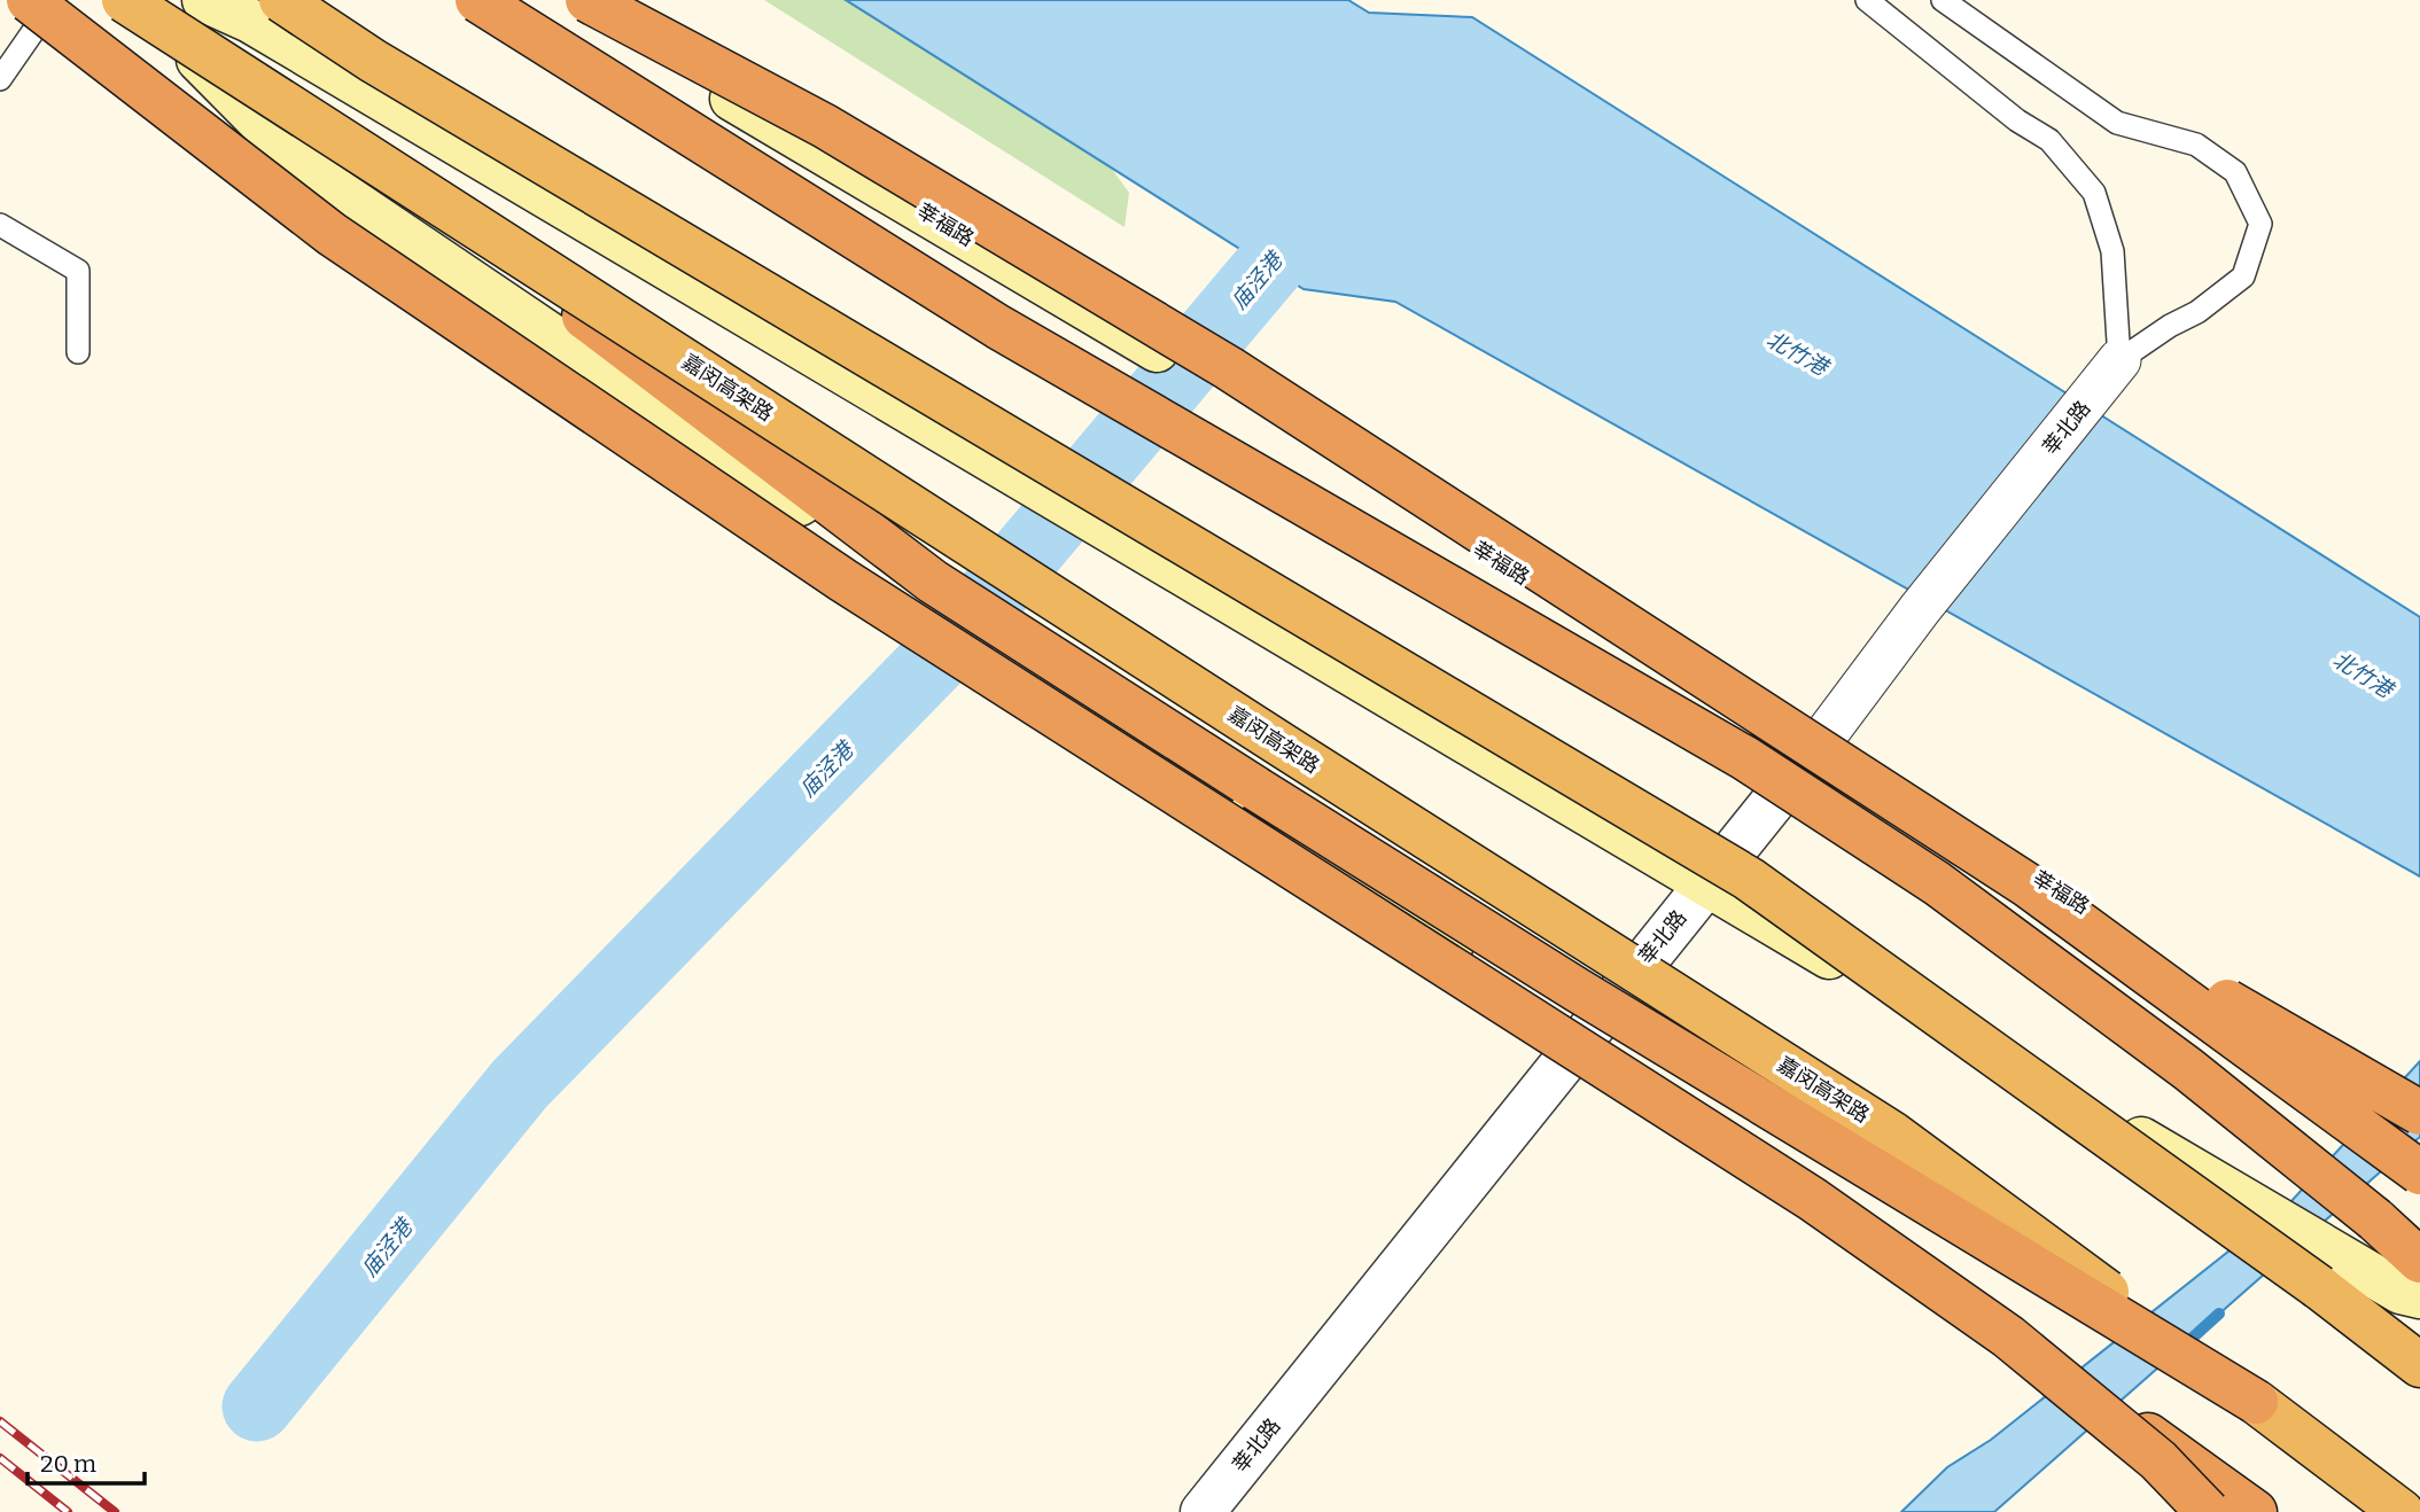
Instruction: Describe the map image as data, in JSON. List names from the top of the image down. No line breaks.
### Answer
{"streets":{"highway":["嘉闵高架路"],"main road":["莘福路"],"street":["莘北路"]},"crossings":[["莘福路","莘北路"]],"water":["庙泾港","北竹港"],"scale_bar":"20 m"}
